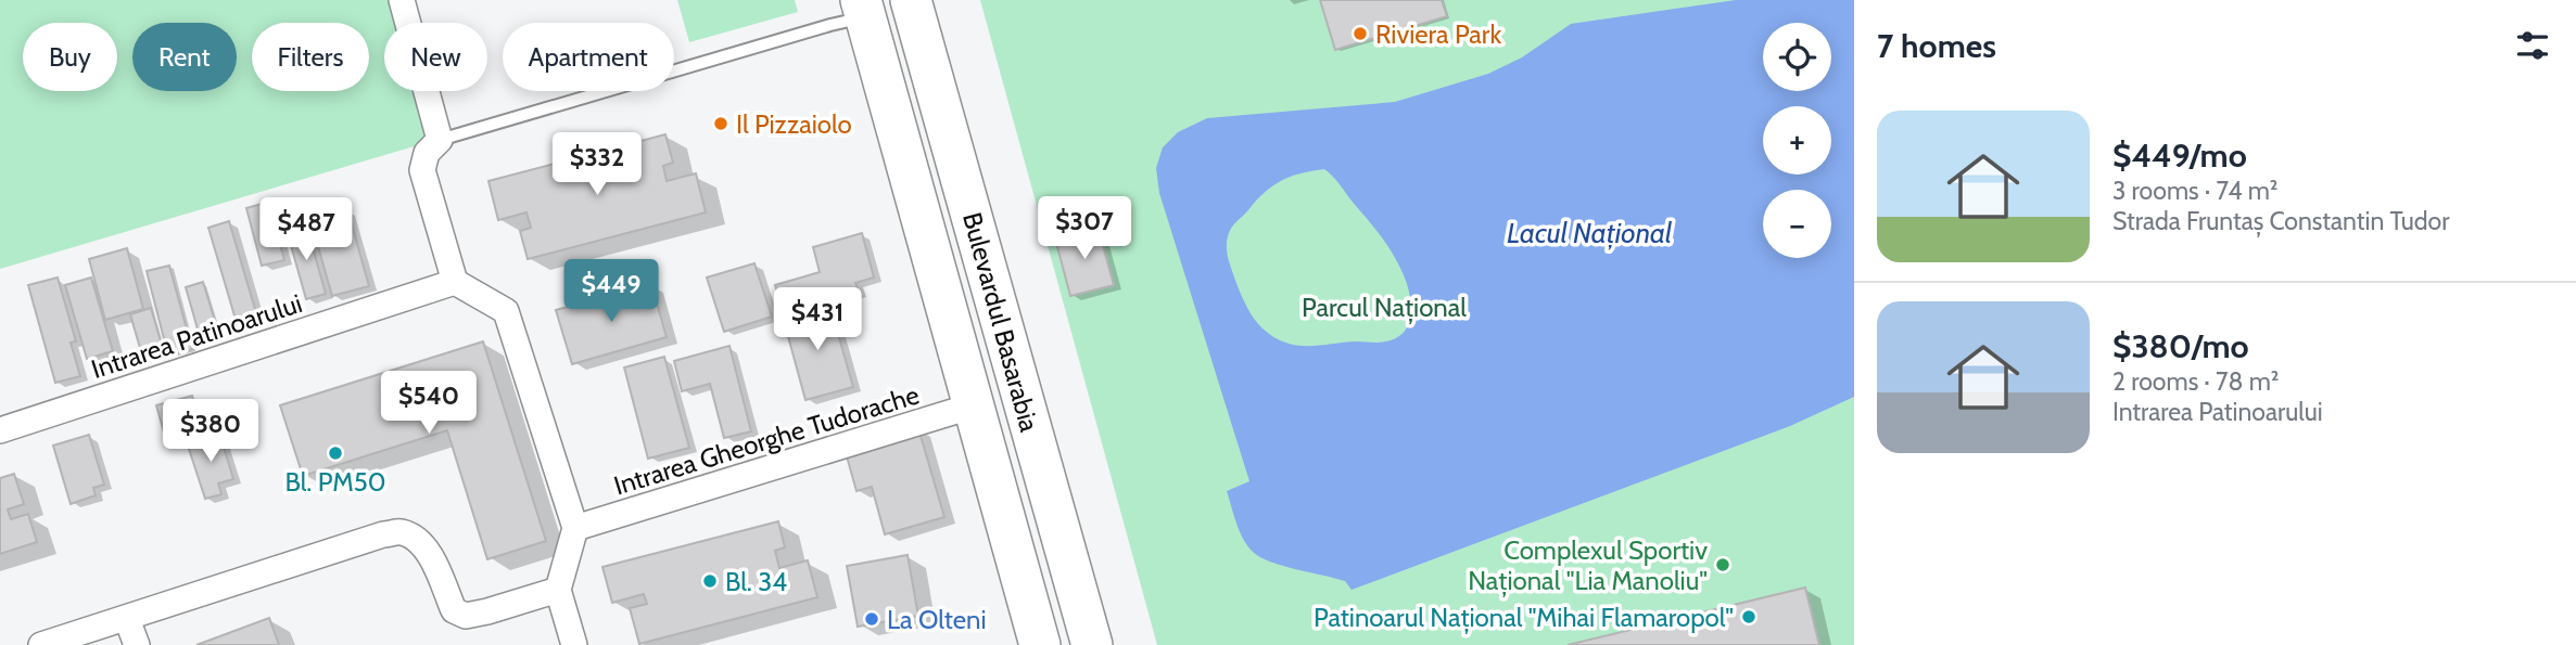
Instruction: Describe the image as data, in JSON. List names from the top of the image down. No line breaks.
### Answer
{"streets":{"main road":["Bulevardul Basarabia"],"street":["Intrarea Patinoarului","Intrarea Gheorghe Tudorache"]},"crossings":[["Bulevardul Basarabia","Intrarea Gheorghe Tudorache"]],"water":["Lacul Național"],"parks":["Parcul Național"],"places":["Riviera Park","Il Pizzaiolo","Bl. PM50","Complexul Sportiv Național \"Lia Manoliu\"","Bl. 34","Patinoarul Național \"Mihai Flamaropol\"","La Olteni"],"page":{"heading":"7 homes","map_buttons":["+","−"],"chip":["Buy","Rent","Filters","New","Apartment"],"list":[{"name":"$449/mo","note":"3 rooms · 74 m² · Strada Fruntaș Constantin Tudor"},{"name":"$380/mo","note":"2 rooms · 78 m² · Intrarea Patinoarului"}],"price":["$332","$307","$487","$449","$431","$540","$380"]}}
